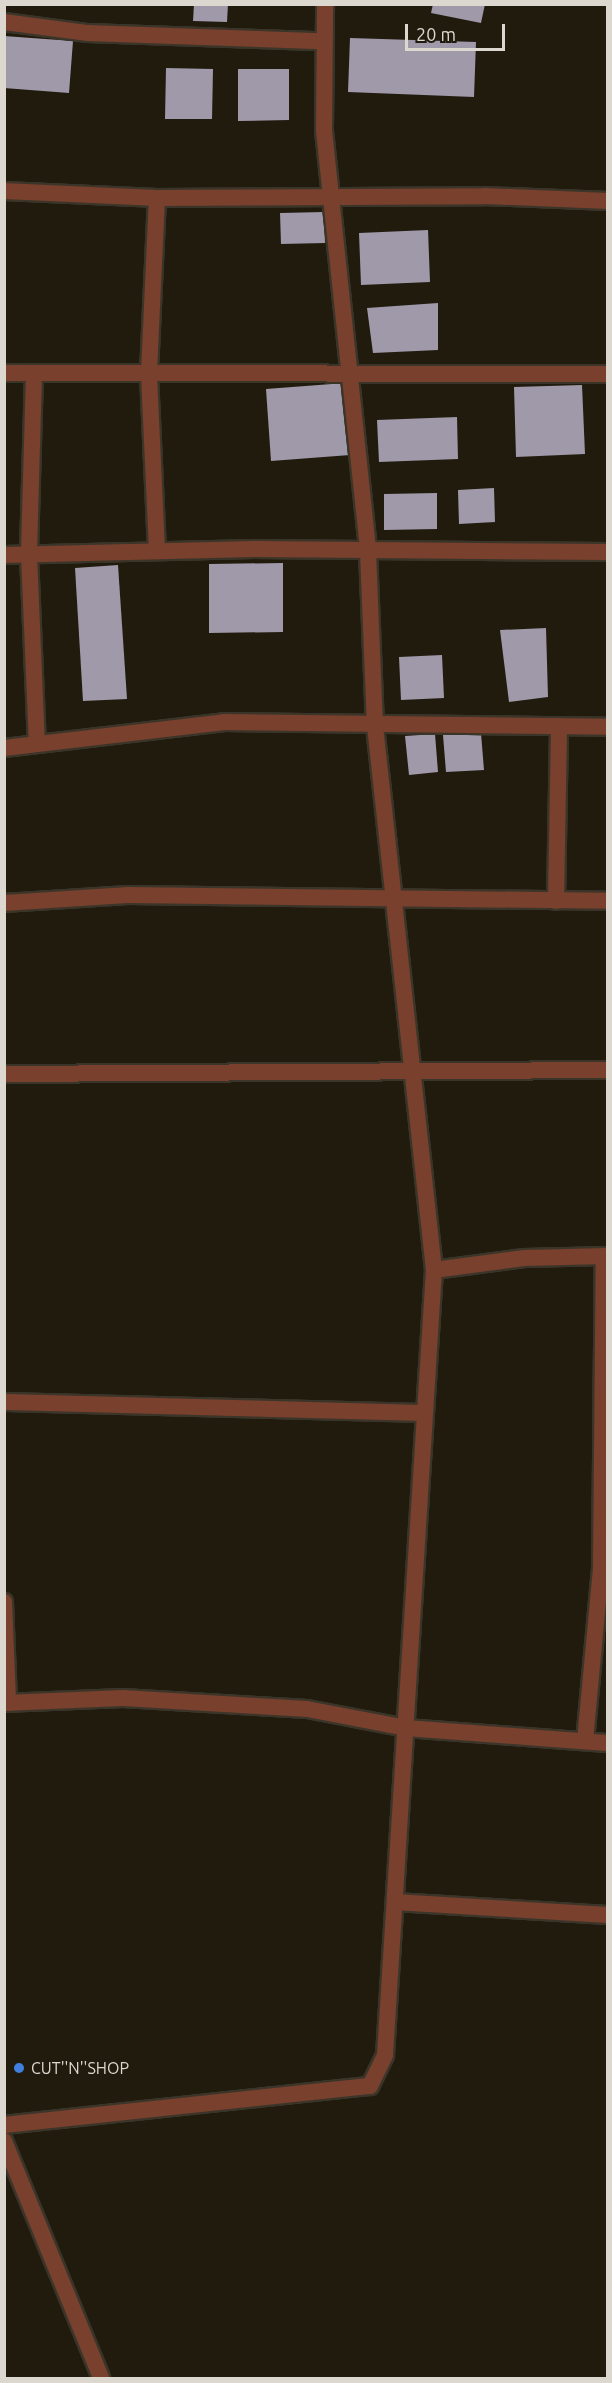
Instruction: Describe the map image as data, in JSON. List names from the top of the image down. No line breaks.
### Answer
{"places":["CUT''N''SHOP"],"scale_bar":"20 m"}
